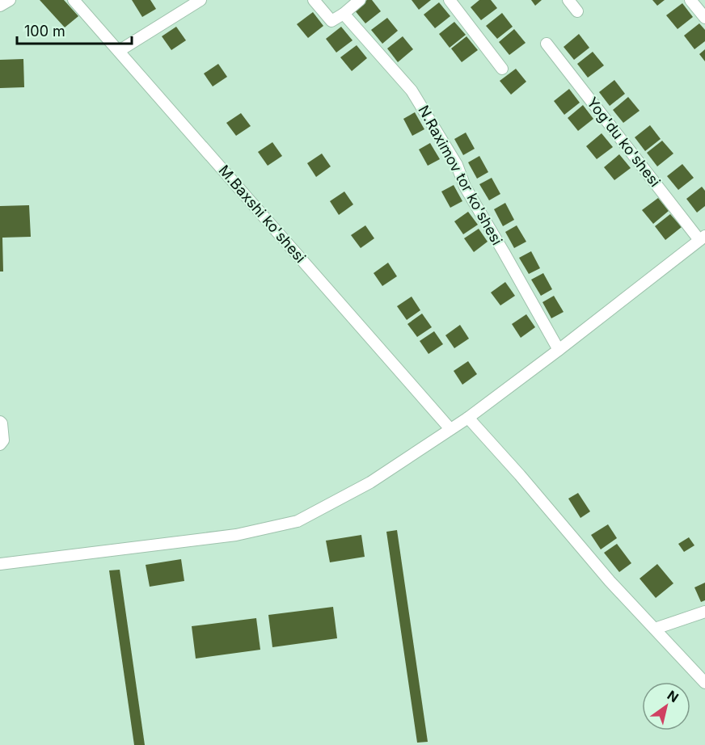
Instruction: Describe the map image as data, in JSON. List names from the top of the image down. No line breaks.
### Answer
{"streets":{"street":["Yog'du ko'shesi","N.Raximov tor ko'shesi","M.Baxshi ko'shesi"]},"scale_bar":"100 m","north":"top right"}
